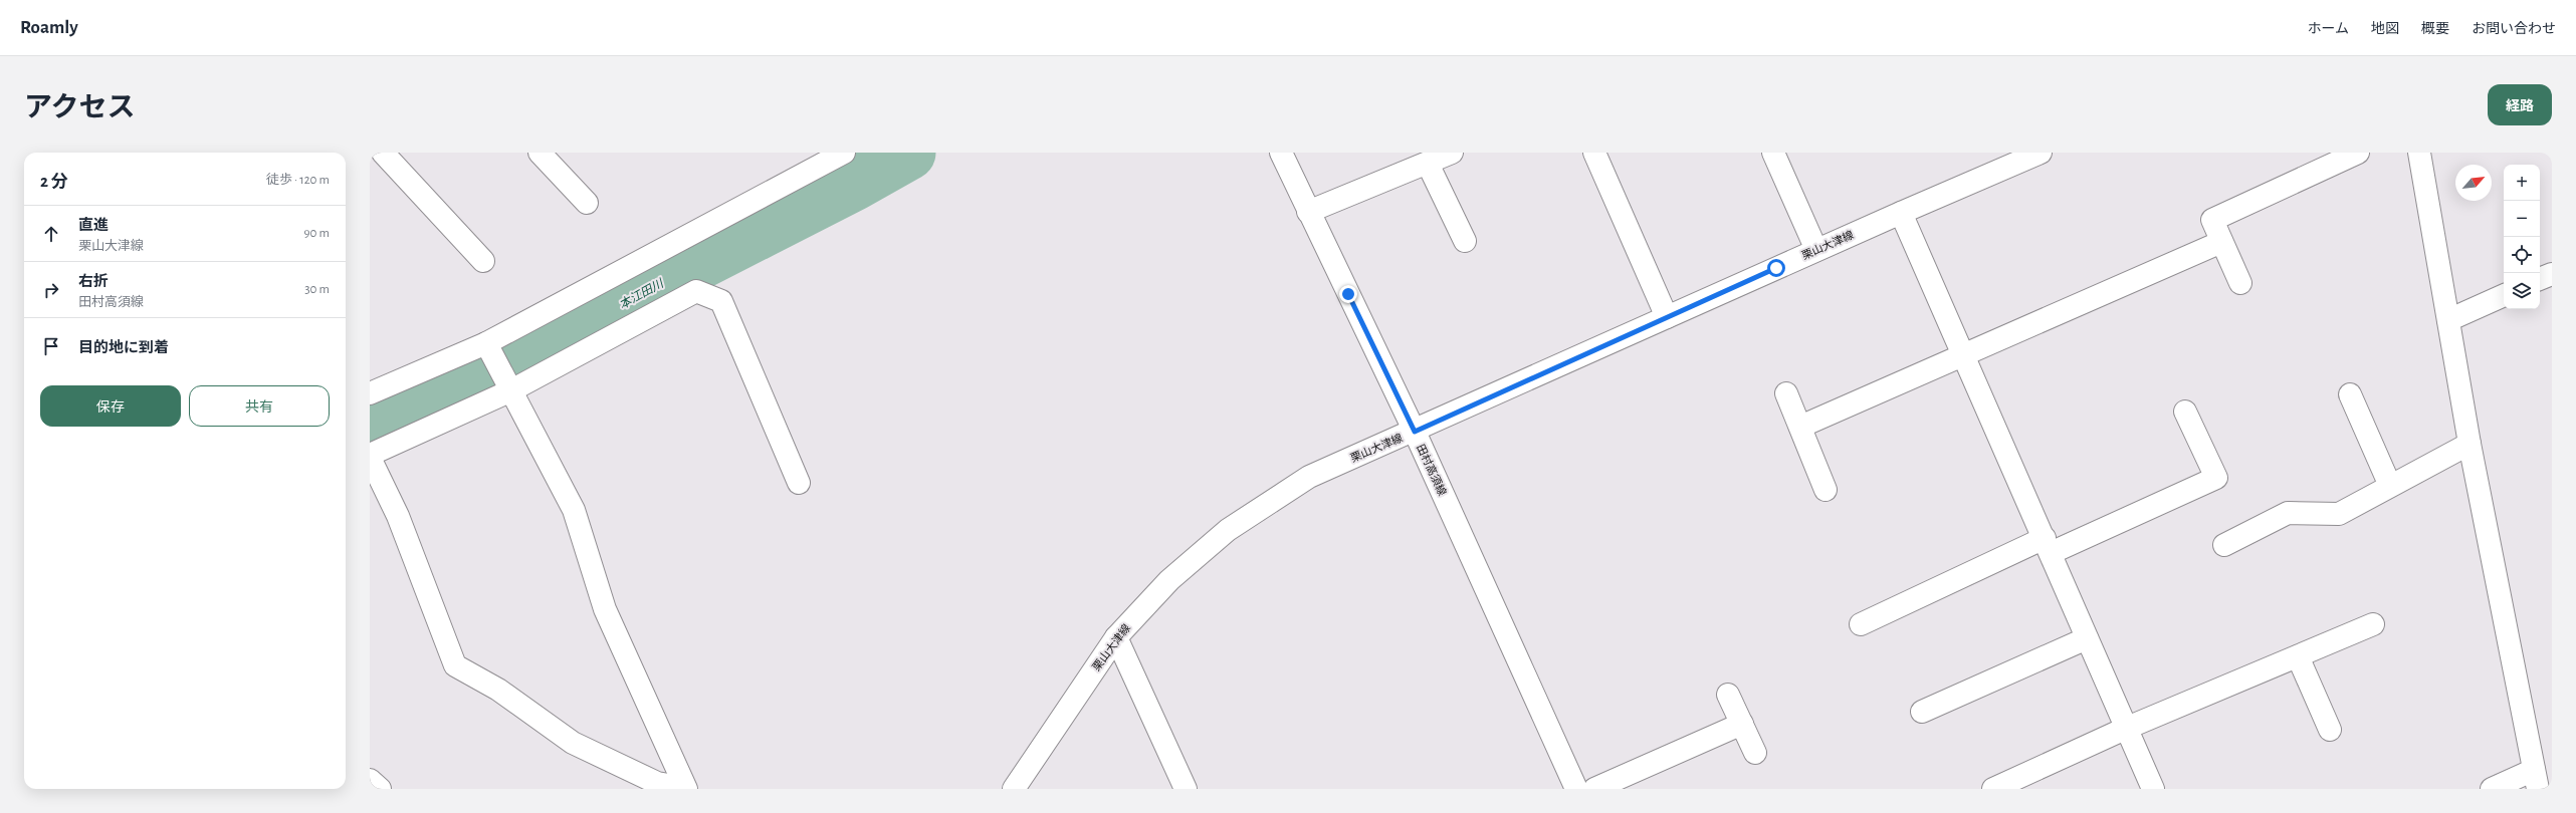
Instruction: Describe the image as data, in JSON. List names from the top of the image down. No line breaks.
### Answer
{"streets":{"street":["栗山大津線","田村高須線"]},"crossings":[["栗山大津線","田村高須線"]],"water":["本江田川"],"north":"top right","page":{"header":"Roamly","nav":["ホーム","地図","概要","お問い合わせ"],"title":"アクセス","buttons":["経路",["保存","共有"]],"heading":["2 分","徒歩 · 120 m"],"map_buttons":["+","−"],"list":[["直進","栗山大津線","90 m"],["右折","田村高須線","30 m"],"目的地に到着"]}}
